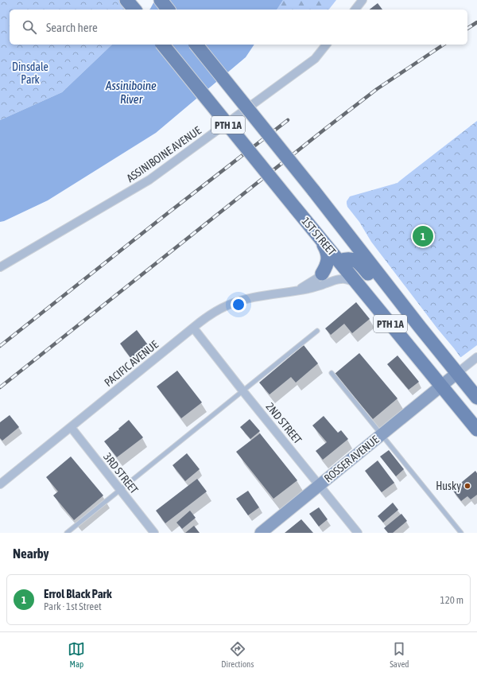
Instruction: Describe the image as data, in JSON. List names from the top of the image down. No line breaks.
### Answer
{"streets":{"main road":["PTH 1A","1ST STREET"],"street":["ASSINIBOINE AVENUE","PACIFIC AVENUE","2ND STREET","ROSSER AVENUE","3RD STREET"]},"crossings":[["1ST STREET","PACIFIC AVENUE"],["1ST STREET","ROSSER AVENUE"],["PACIFIC AVENUE","2ND STREET"],["PACIFIC AVENUE","3RD STREET"],["2ND STREET","ROSSER AVENUE"]],"water":["Assiniboine River"],"parks":["Dinsdale Park"],"places":["Husky"],"page":{"search":"Search here","pins":"1","heading":"Nearby","list":[{"mark":"1","name":"Errol Black Park","note":"Park · 1st Street","value":"120 m"}],"nav":["Map","Directions","Saved"]}}
